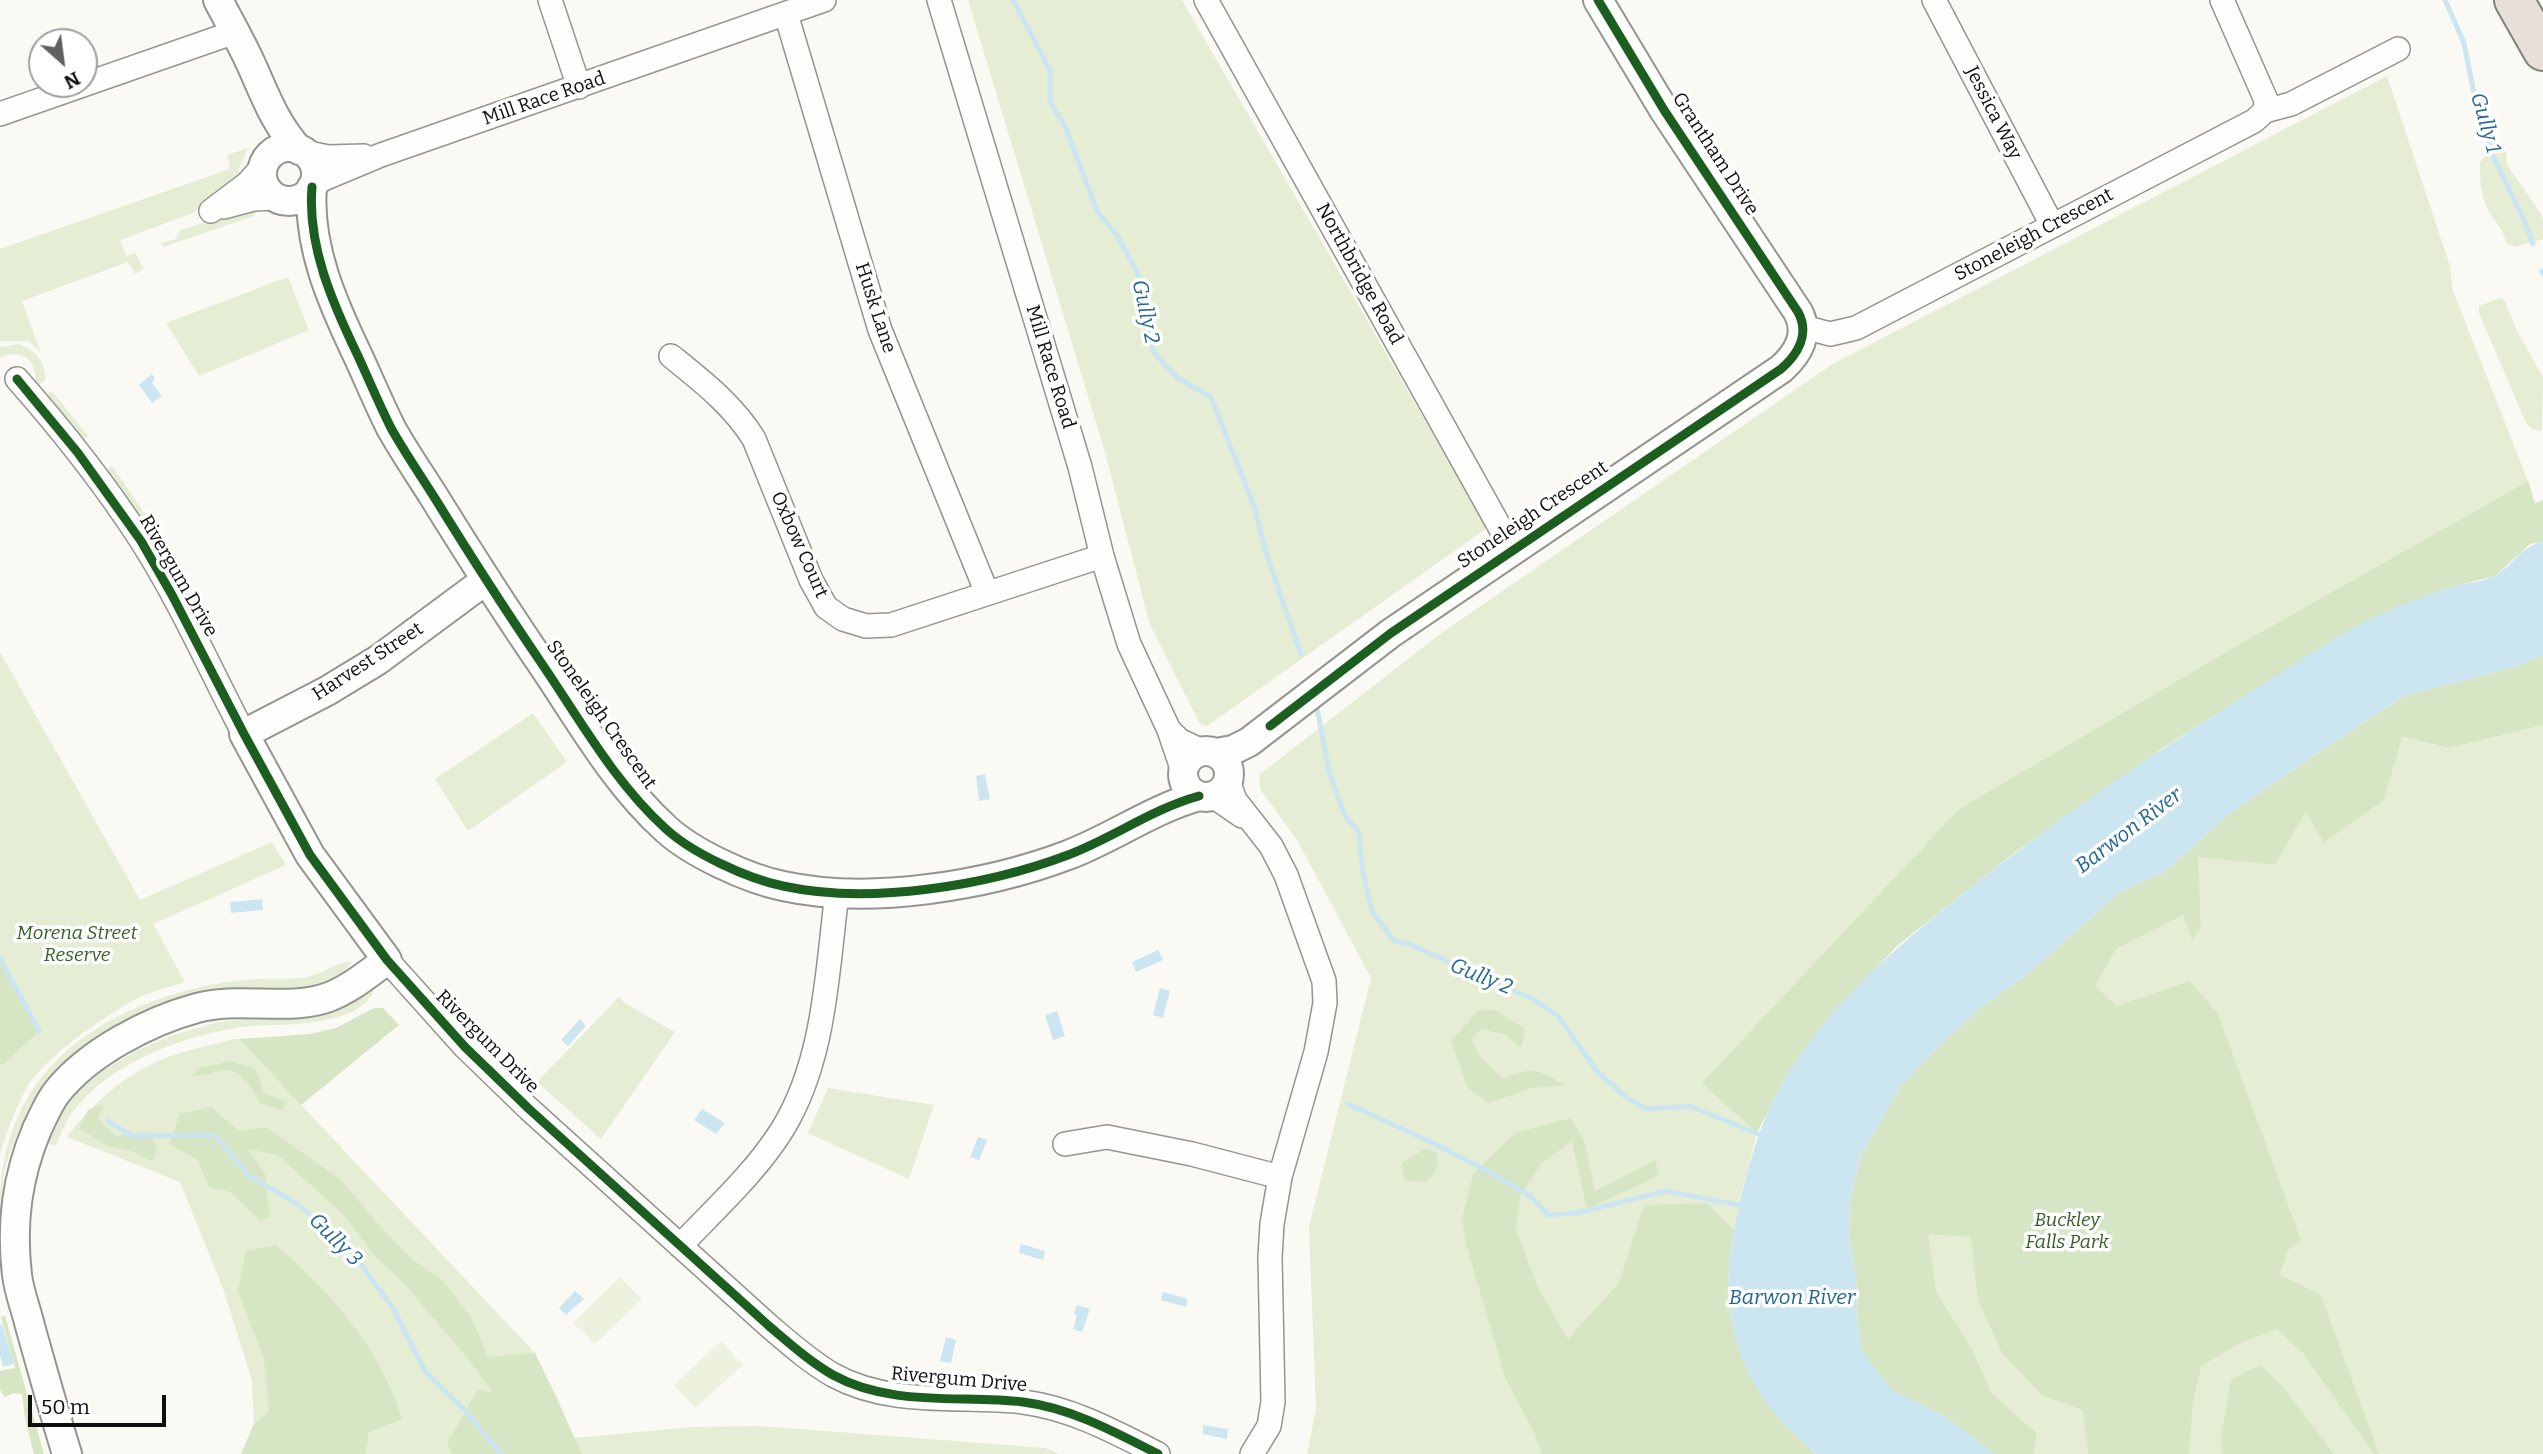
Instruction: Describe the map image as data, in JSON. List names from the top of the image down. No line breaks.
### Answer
{"streets":{"street":["Mill Race Road","Jessica Way","Grantham Drive","Stoneleigh Crescent","Northbridge Road","Husk Lane","Oxbow Court","Rivergum Drive","Harvest Street"]},"crossings":[["Mill Race Road","Stoneleigh Crescent"],["Mill Race Road","Husk Lane"],["Mill Race Road","Oxbow Court"],["Jessica Way","Stoneleigh Crescent"],["Grantham Drive","Stoneleigh Crescent"],["Stoneleigh Crescent","Northbridge Road"],["Stoneleigh Crescent","Harvest Street"],["Husk Lane","Oxbow Court"],["Rivergum Drive","Harvest Street"]],"water":["Gully 1","Gully 2","Barwon River","Gully 3"],"parks":["Morena Street Reserve","Buckley Falls Park"],"scale_bar":"50 m","north":"bottom right"}
